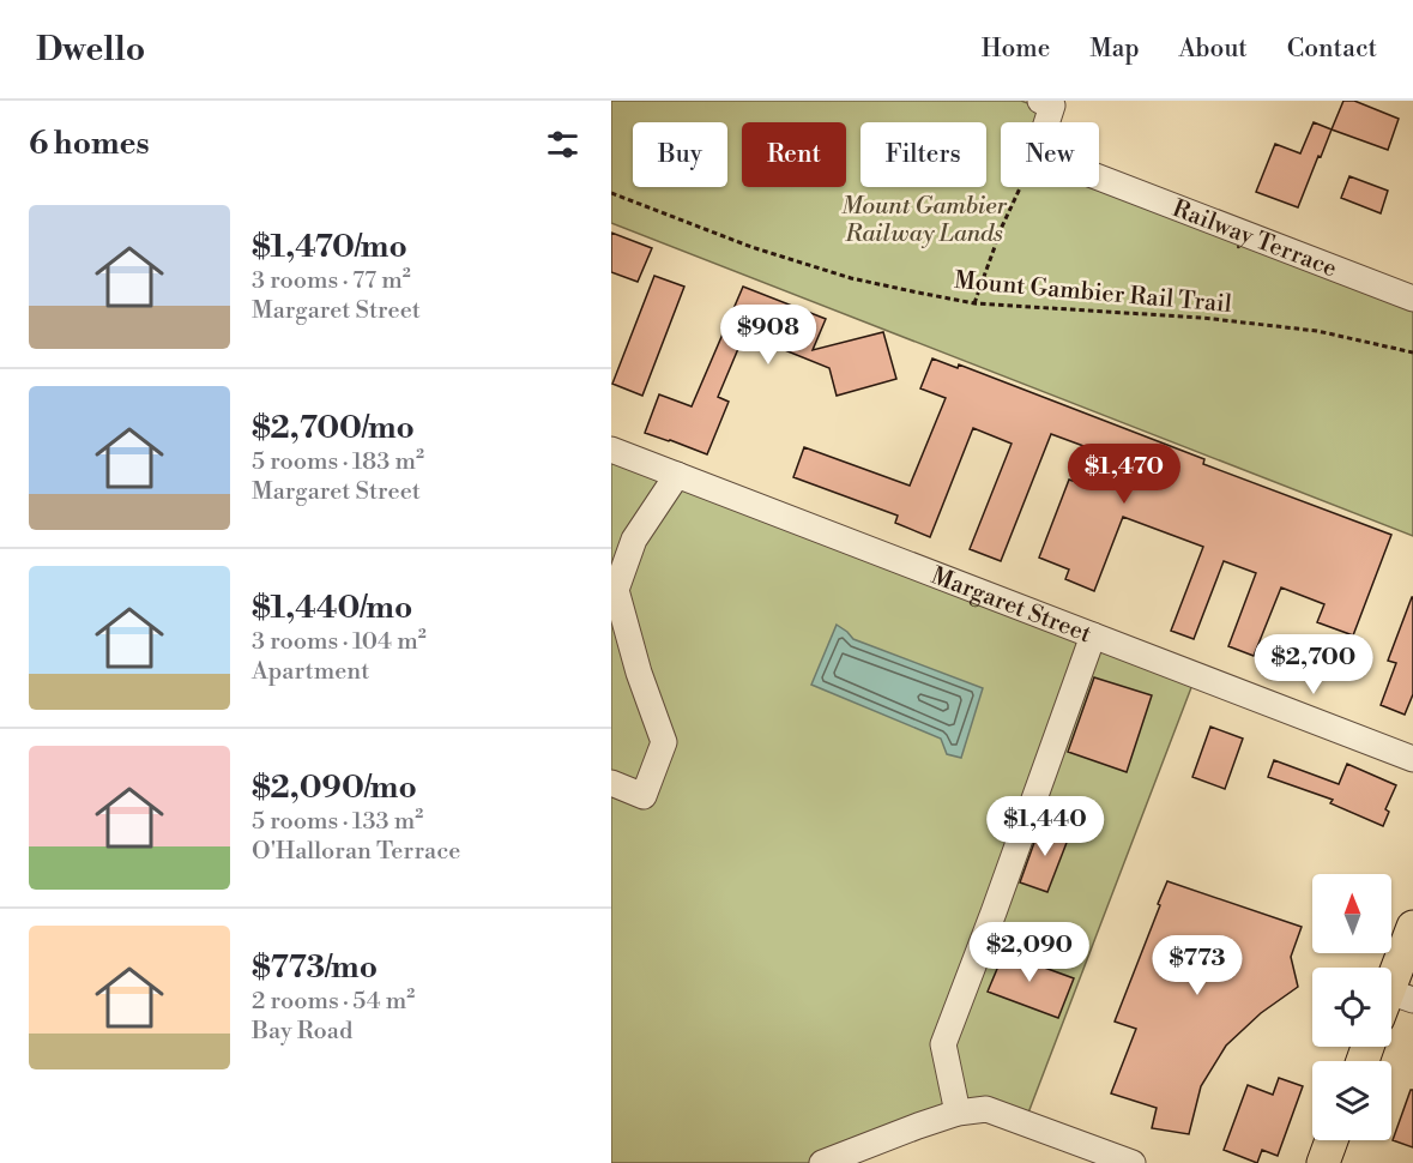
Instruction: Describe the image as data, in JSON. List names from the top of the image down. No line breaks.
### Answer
{"streets":{"street":["Railway Terrace","Margaret Street"],"path":["Mount Gambier Rail Trail"]},"parks":["Mount Gambier Railway Lands"],"north":"top","page":{"header":"Dwello","nav":["Home","Map","About","Contact"],"heading":"6 homes","chip":["Buy","Rent","Filters","New"],"list":[{"name":"$1,470/mo","note":"3 rooms · 77 m² · Margaret Street"},{"name":"$2,700/mo","note":"5 rooms · 183 m² · Margaret Street"},{"name":"$1,440/mo","note":"3 rooms · 104 m² · Apartment"},{"name":"$2,090/mo","note":"5 rooms · 133 m² · O'Halloran Terrace"},{"name":"$773/mo","note":"2 rooms · 54 m² · Bay Road"}],"price":["$908","$1,470","$2,700","$1,440","$2,090","$773"]}}
